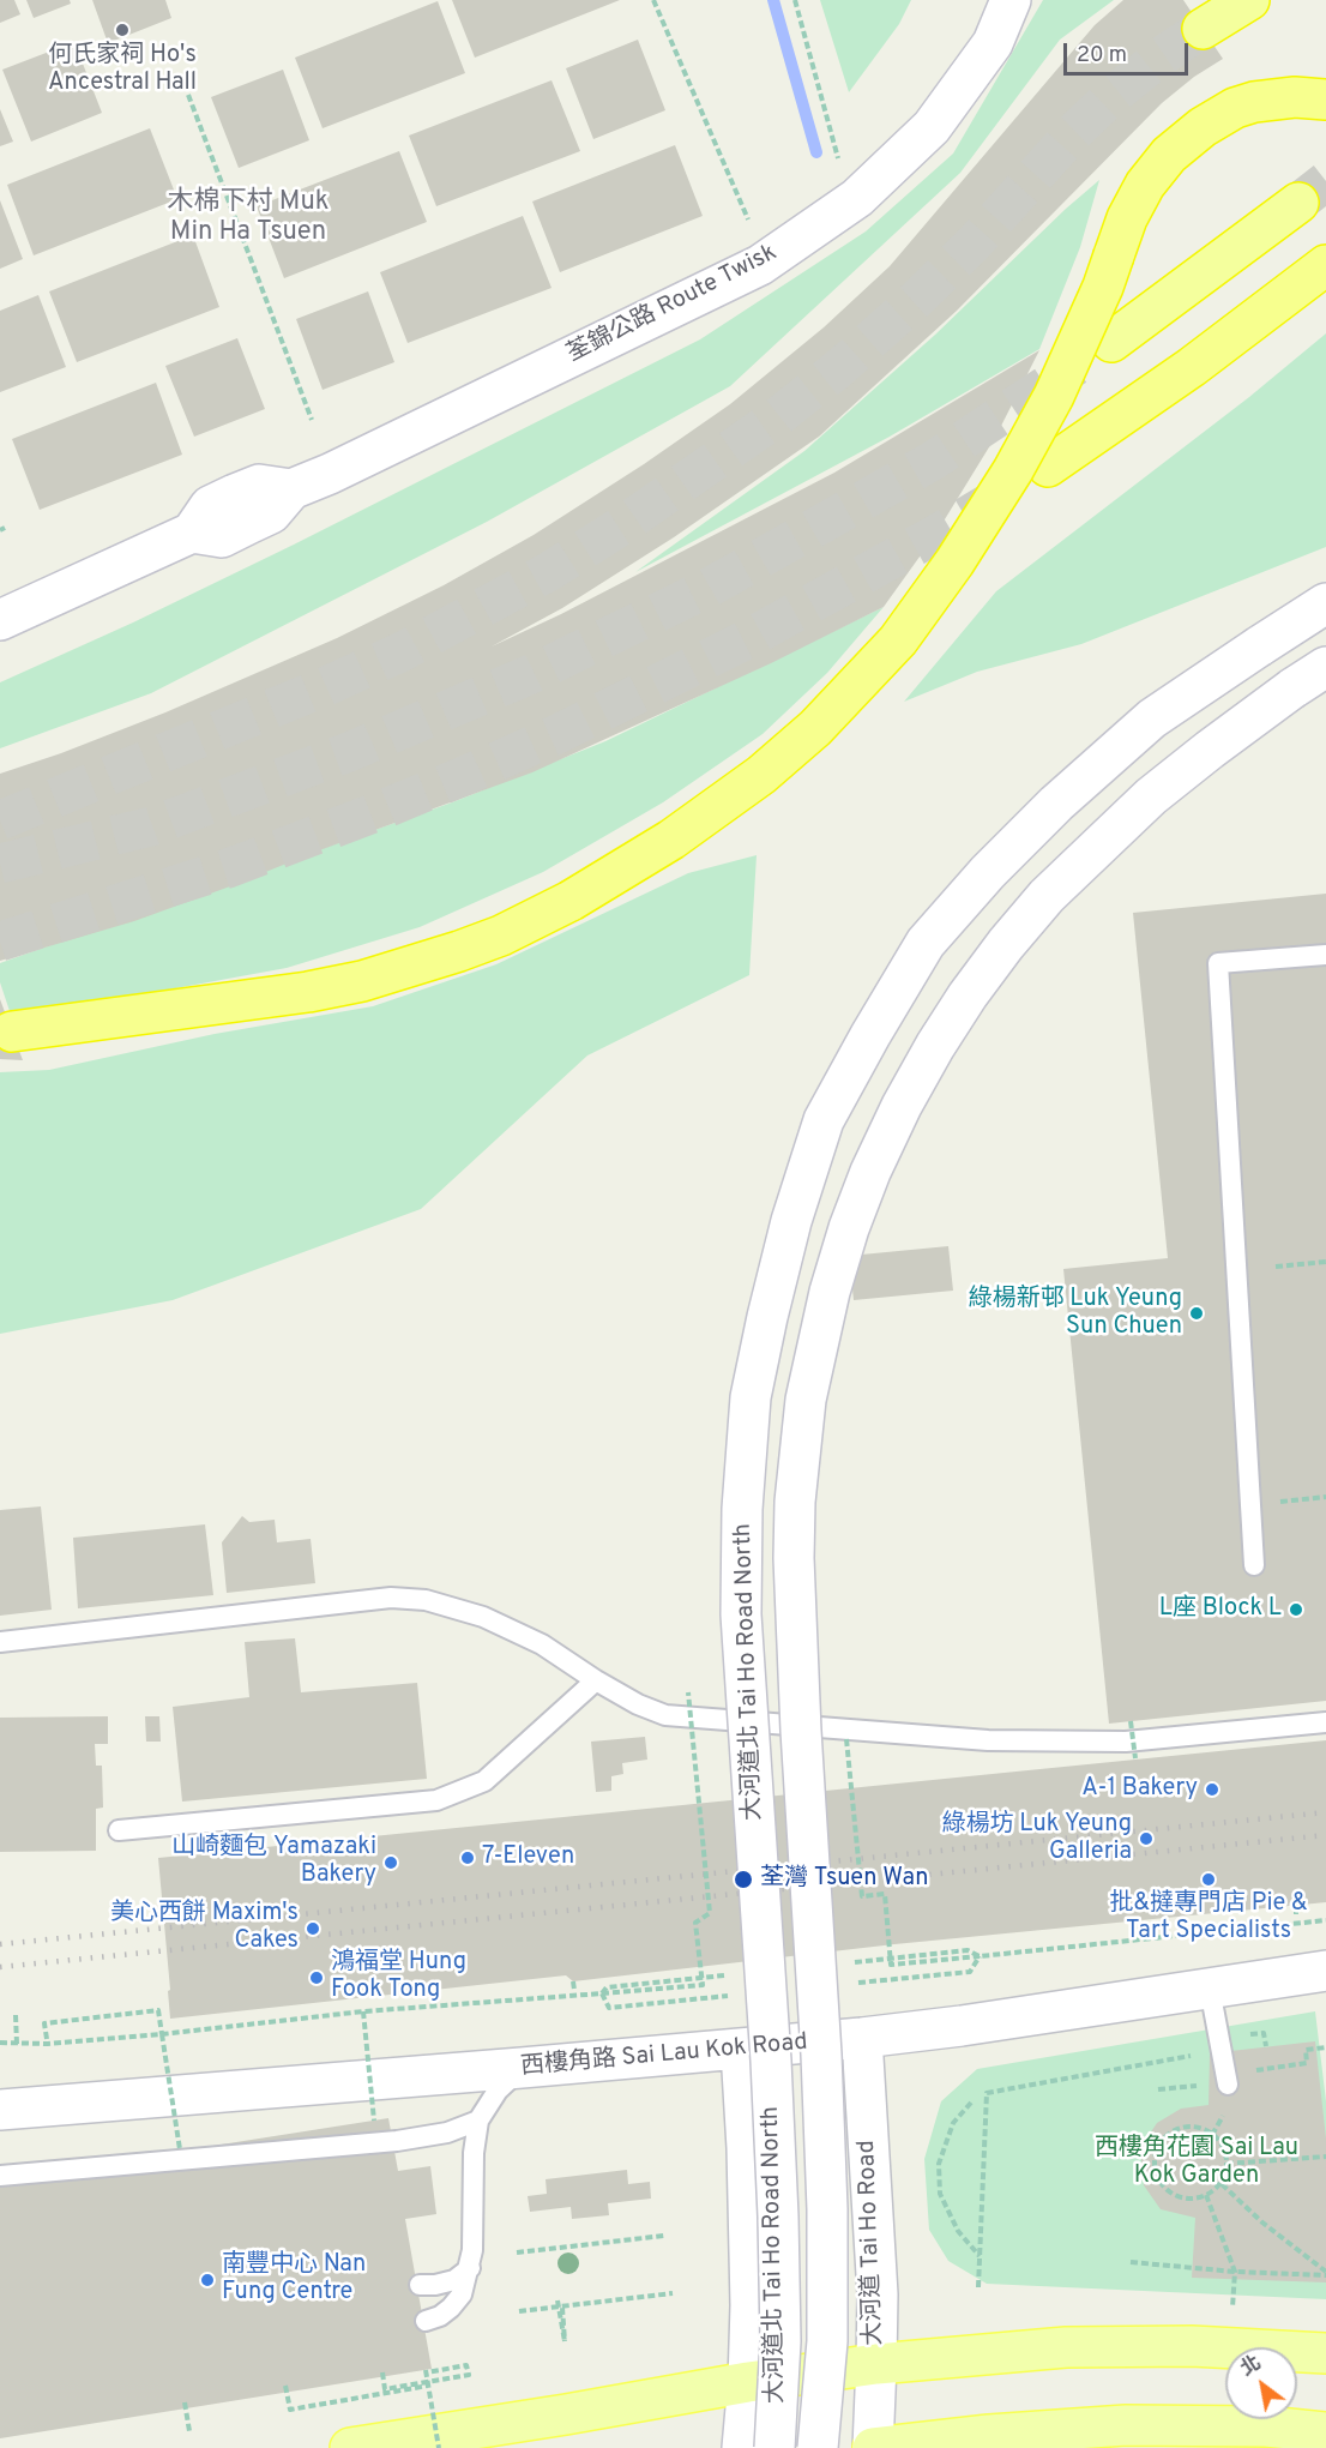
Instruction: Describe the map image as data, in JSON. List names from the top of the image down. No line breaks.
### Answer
{"streets":{"main road":["荃錦公路 Route Twisk","大河道北 Tai Ho Road North","西樓角路 Sai Lau Kok Road","大河道 Tai Ho Road"]},"crossings":[["西樓角路 Sai Lau Kok Road","大河道 Tai Ho Road"]],"districts":["木棉下村 Muk Min Ha Tsuen"],"parks":["西樓角花園 Sai Lau Kok Garden"],"places":["何氏家祠 Ho's Ancestral Hall","綠楊新邨 Luk Yeung Sun Chuen","L座 Block L","A-1 Bakery","綠楊坊 Luk Yeung Galleria","7-Eleven","山崎麵包 Yamazaki Bakery","荃灣 Tsuen Wan","批&撻專門店 Pie & Tart Specialists","美心西餅 Maxim's Cakes","鴻福堂 Hung Fook Tong","南豐中心 Nan Fung Centre"],"scale_bar":"20 m","north":"top left"}
